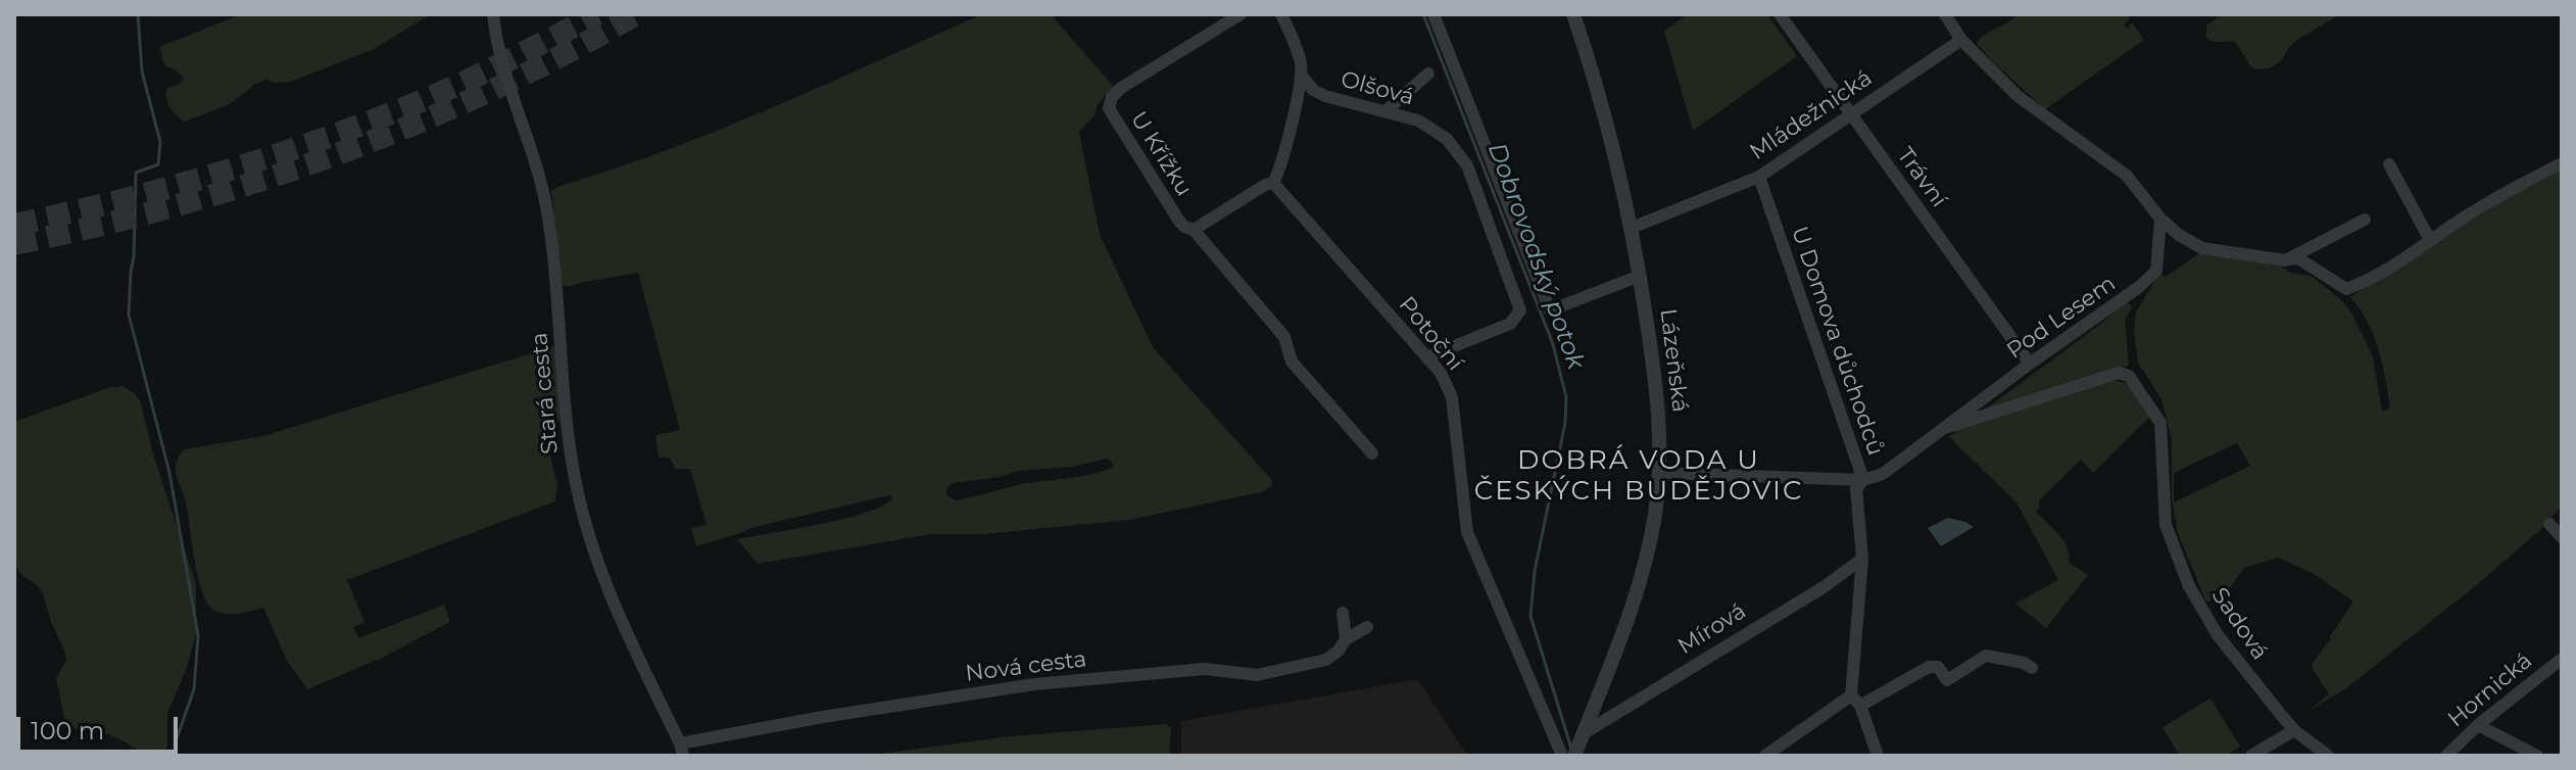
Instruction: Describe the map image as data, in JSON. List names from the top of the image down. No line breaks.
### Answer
{"streets":{"street":["Olšová","Mládežnická","U Křížku","Trávní","Pod Lesem","Potoční","U Domova důchodců","Lázeňská","Stará cesta","Sadová","Mírová","Nová cesta","Hornická"]},"crossings":[["Olšová","Potoční"],["Mládežnická","Trávní"],["Mládežnická","U Domova důchodců"],["Mládežnická","Lázeňská"],["Trávní","Pod Lesem"],["Pod Lesem","U Domova důchodců"],["Pod Lesem","Lázeňská"],["Pod Lesem","Sadová"],["U Domova důchodců","Mírová"],["Lázeňská","Mírová"],["Stará cesta","Nová cesta"]],"districts":["DOBRÁ VODA U ČESKÝCH BUDĚJOVIC"],"water":["Dobrovodský potok"],"scale_bar":"100 m"}
